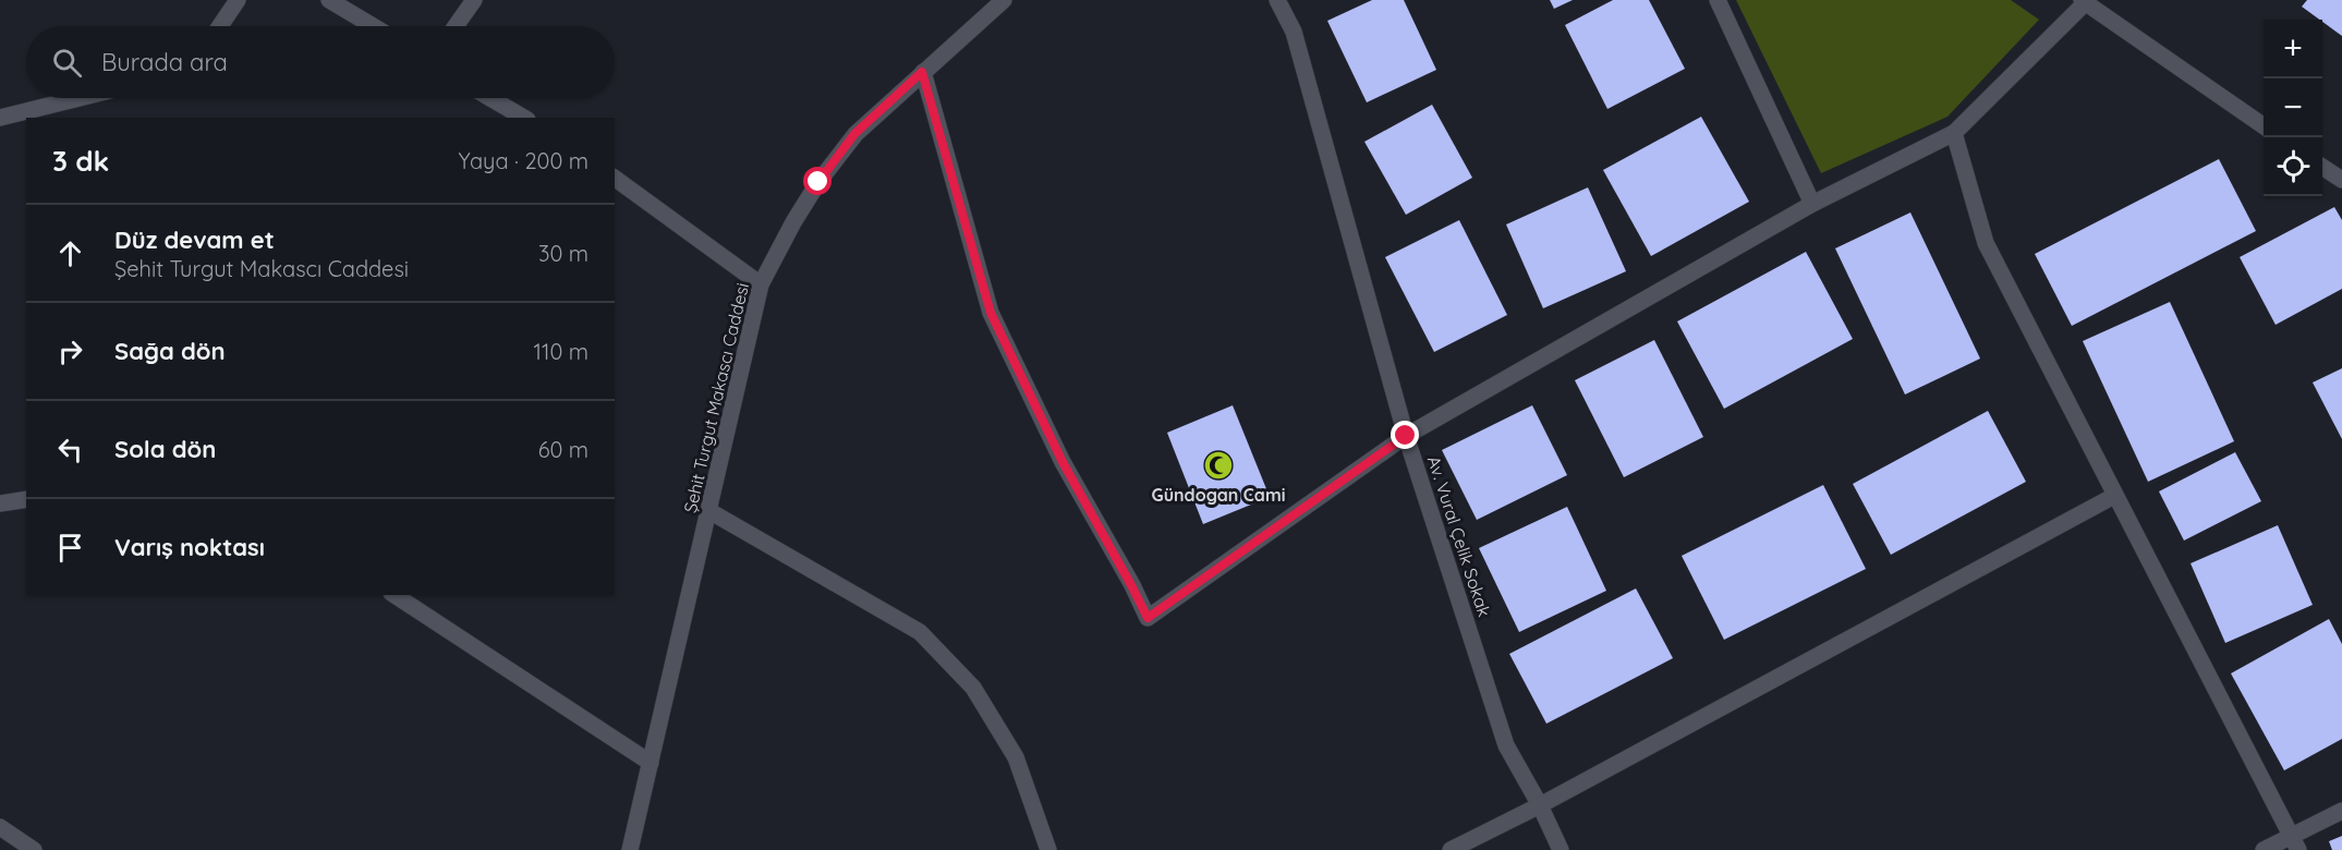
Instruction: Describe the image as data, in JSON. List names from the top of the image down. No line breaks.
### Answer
{"streets":{"street":["Şehit Turgut Makascı Caddesi","Av. Vural Çelik Sokak"]},"places":{"mosque":["Gündogan Cami"]},"page":{"map_buttons":["+","−"],"search":"Burada ara","heading":["3 dk","Yaya · 200 m"],"list":[["Düz devam et","Şehit Turgut Makascı Caddesi","30 m"],["Sağa dön","110 m"],["Sola dön","60 m"],"Varış noktası"]}}
